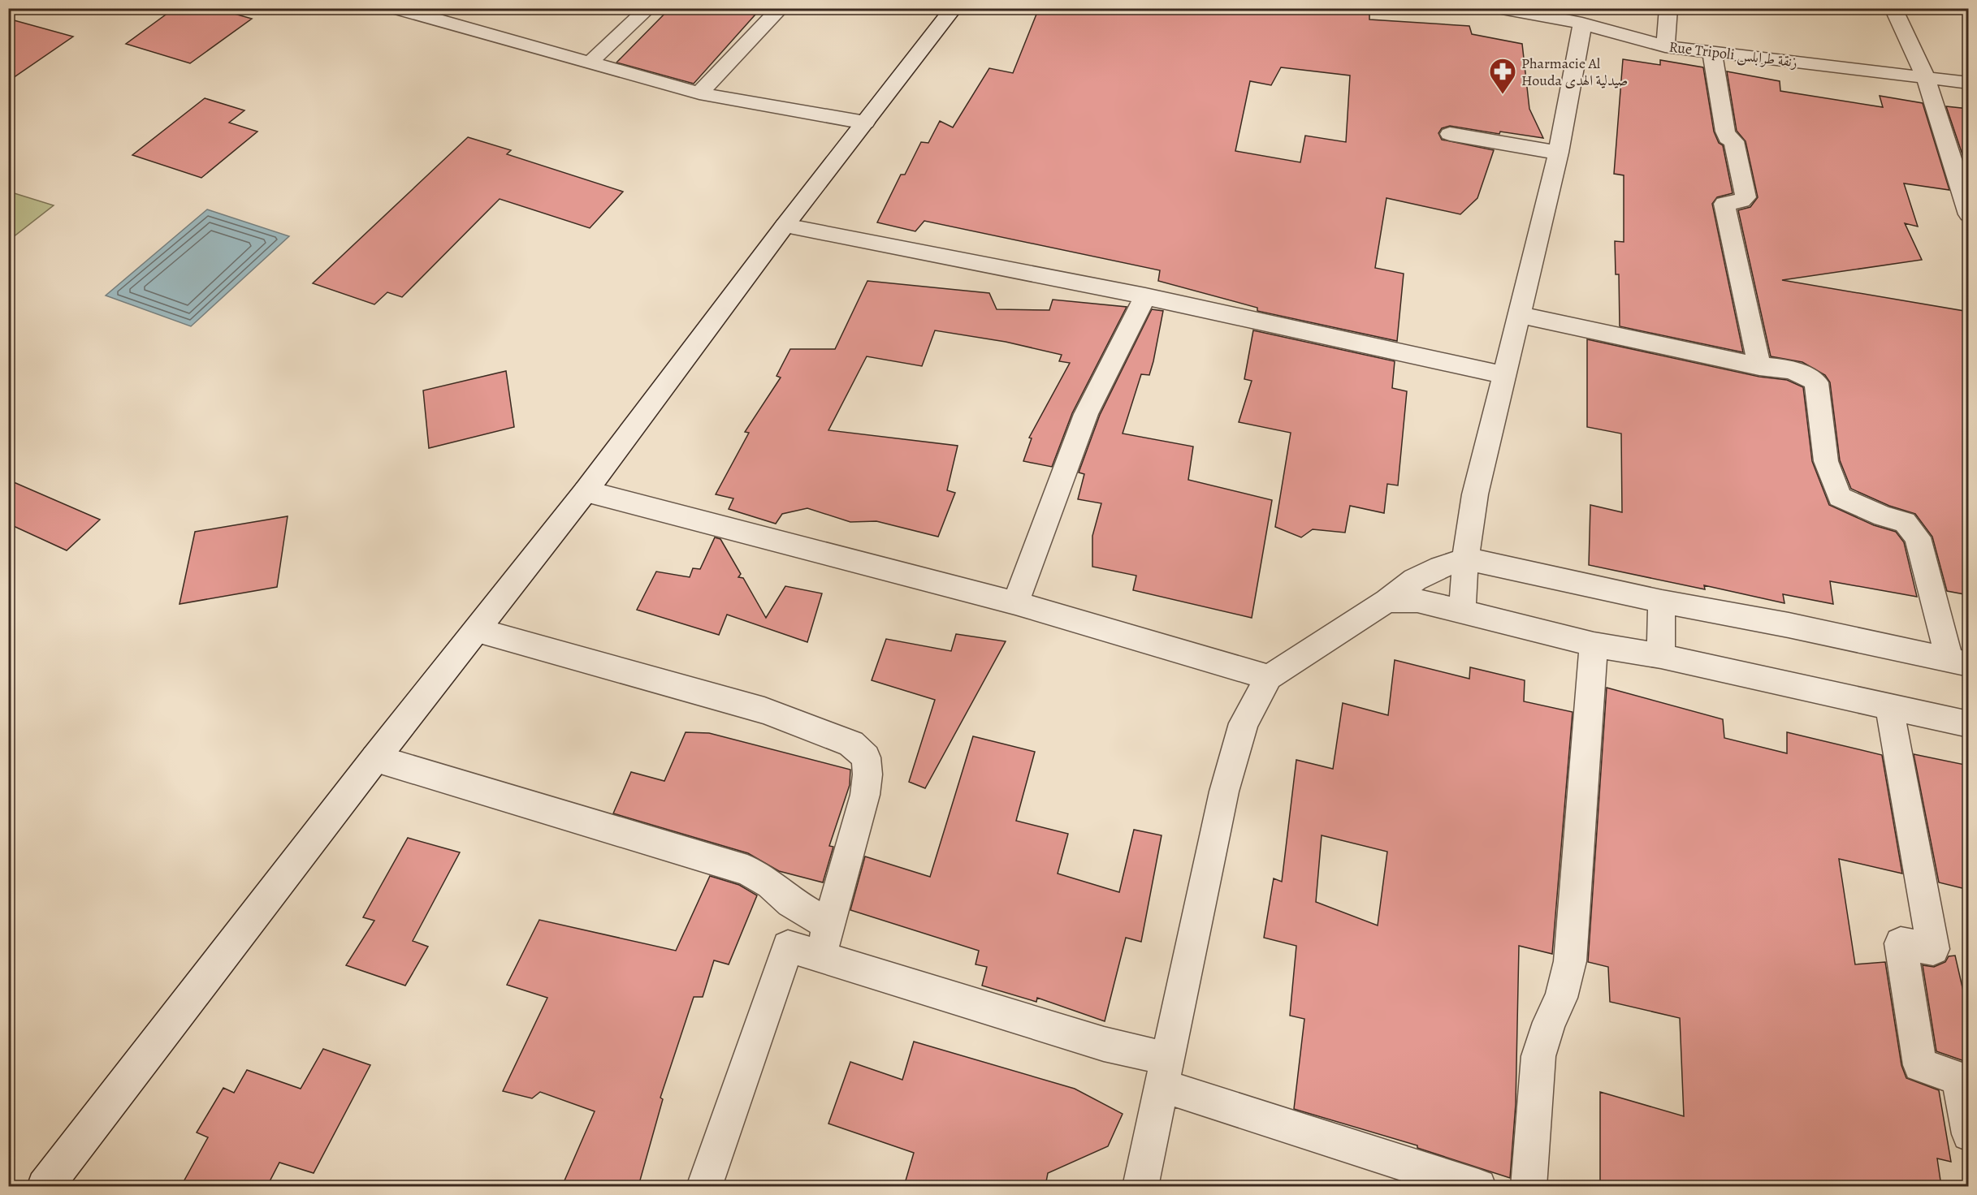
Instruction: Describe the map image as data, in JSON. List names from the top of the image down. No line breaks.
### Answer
{"streets":{"street":["Rue Tripoli زنقة طرابلس"]},"places":{"pharmacy":["Pharmacie Al Houda صيدلية الهدى"]}}
